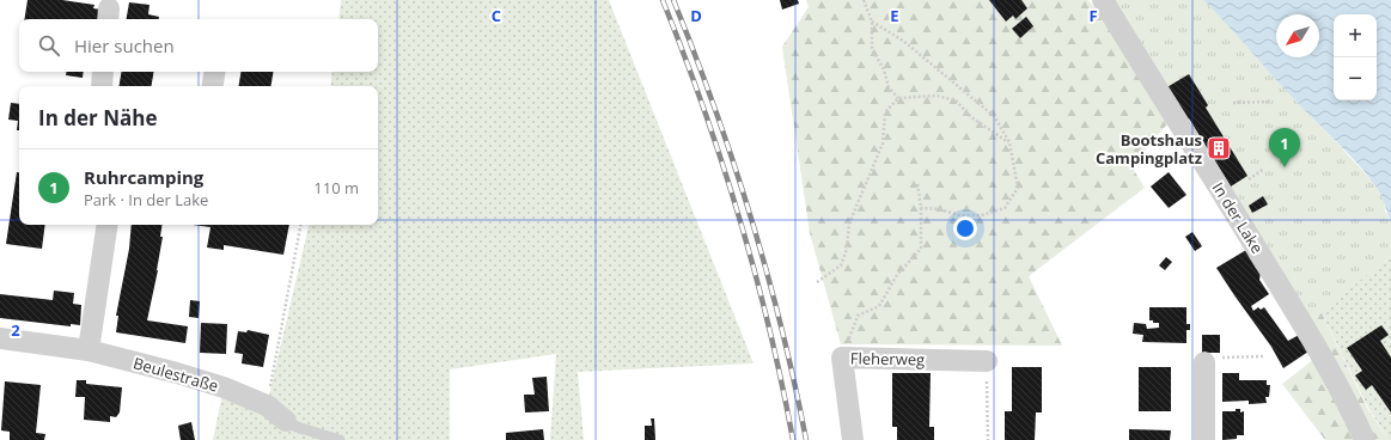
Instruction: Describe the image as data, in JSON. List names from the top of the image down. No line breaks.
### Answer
{"streets":{"street":["In der Lake","Fleherweg","Beulestraße"]},"places":{"building":["Bootshaus Campingplatz"]},"north":"bottom left","page":{"map_buttons":["+","−"],"search":"Hier suchen","heading":"In der Nähe","pins":"1","list":[{"mark":"1","name":"Ruhrcamping","note":"Park · In der Lake","value":"110 m"}]},"grid":{"columns":["C","D","E","F"],"rows":["2"]}}
